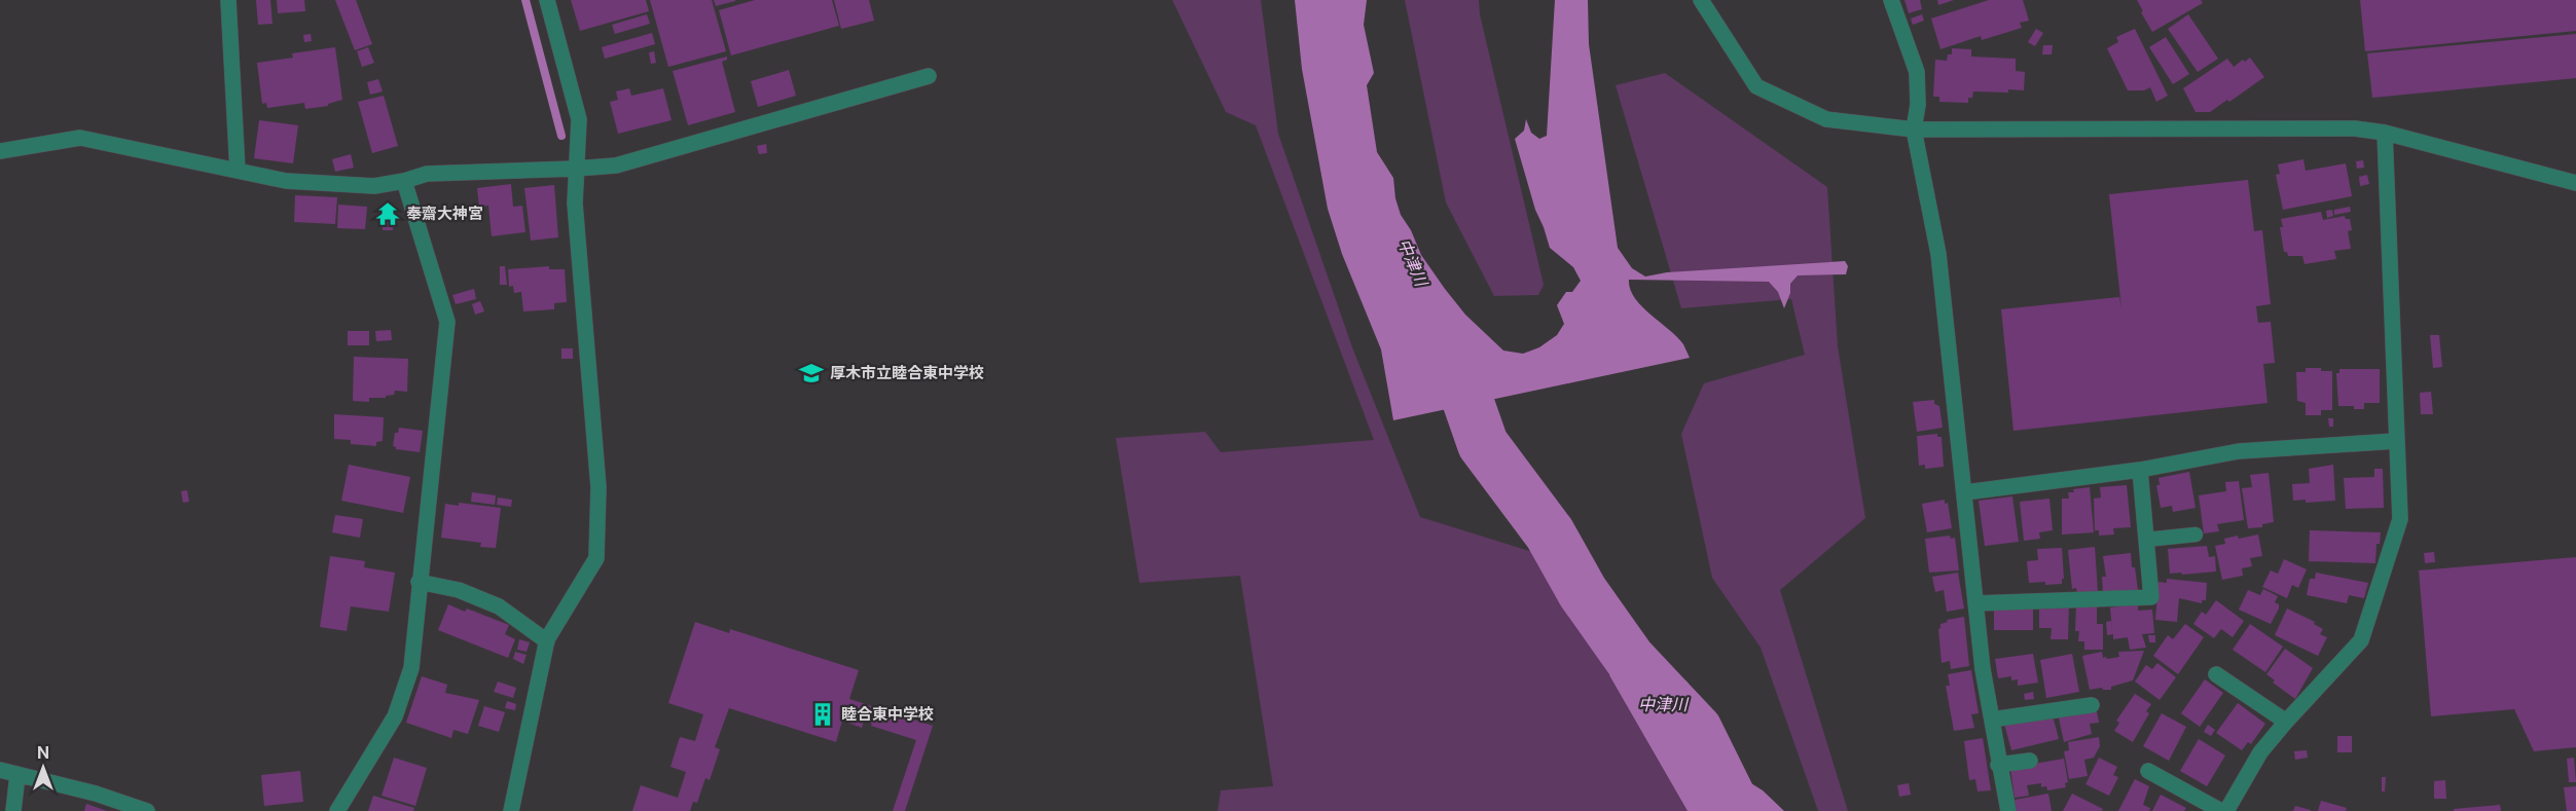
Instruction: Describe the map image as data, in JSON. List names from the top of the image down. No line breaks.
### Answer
{"water":["中津川"],"places":{"temple":["奉齋大神宮"],"school or university":["厚木市立睦合東中学校"],"building":["睦合東中学校"]},"north":"top"}
